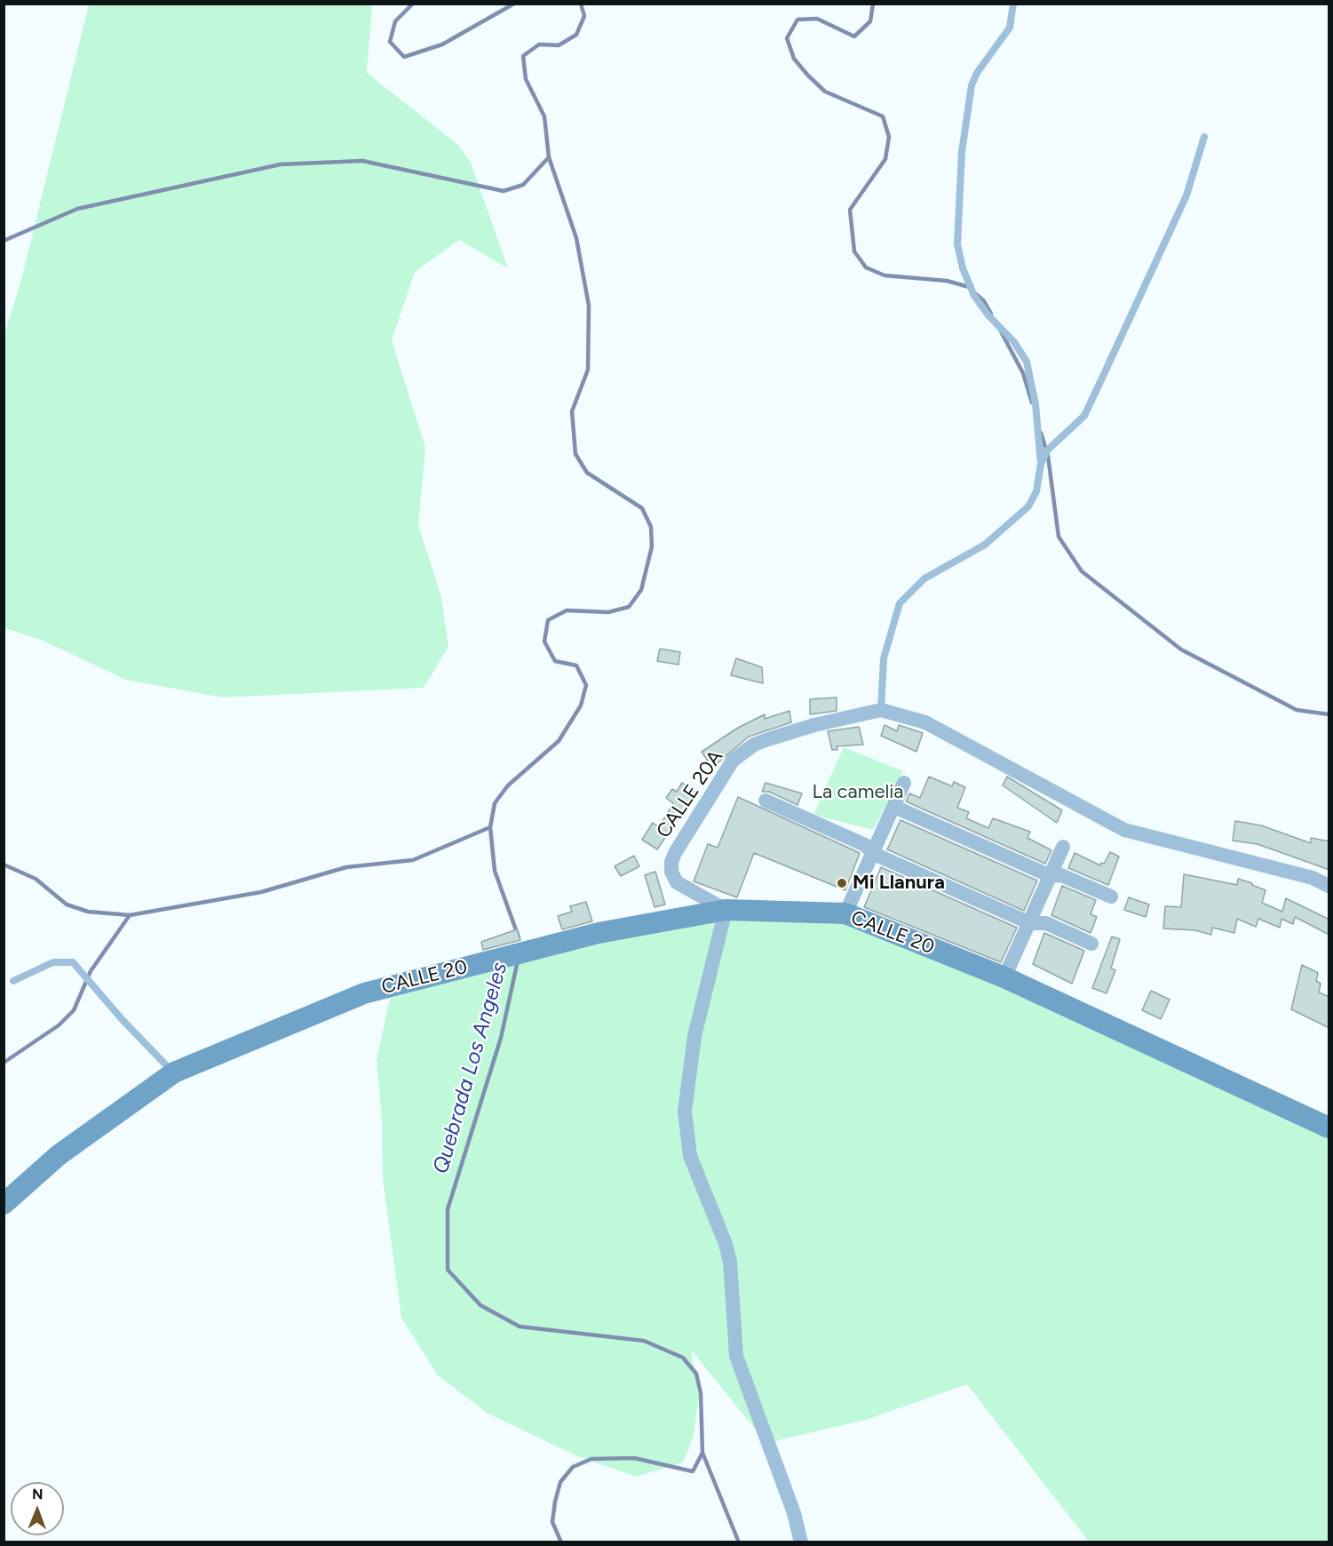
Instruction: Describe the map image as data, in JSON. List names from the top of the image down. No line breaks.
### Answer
{"streets":{"main road":["CALLE 20"],"street":["CALLE 20A"]},"crossings":[["CALLE 20A","CALLE 20"]],"water":["Quebrada Los Angeles"],"parks":["La camelia"],"places":["Mi Llanura"],"north":"top"}
